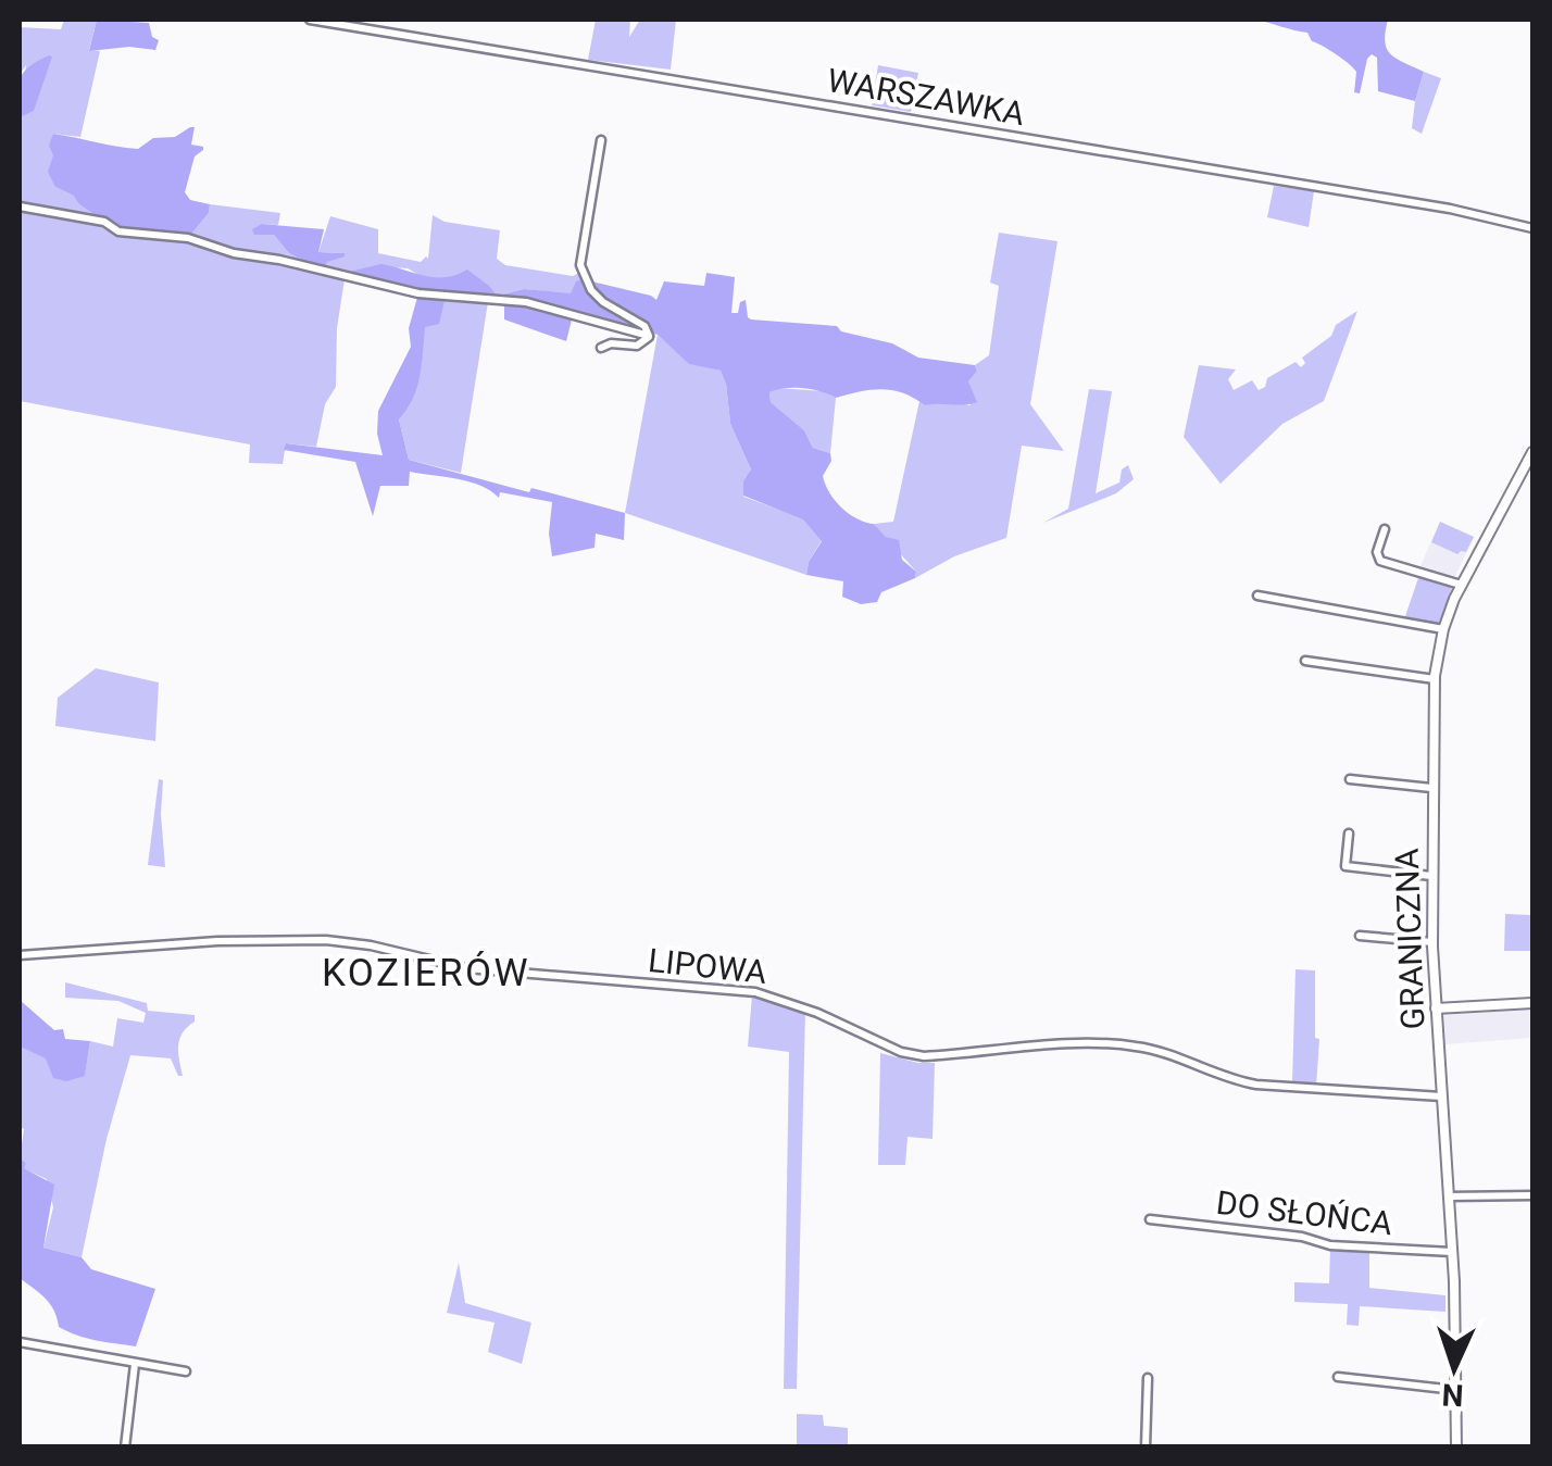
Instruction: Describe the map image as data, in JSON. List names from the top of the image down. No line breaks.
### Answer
{"streets":{"street":["WARSZAWKA","GRANICZNA","LIPOWA","DO SŁOŃCA"]},"crossings":[["GRANICZNA","LIPOWA"],["GRANICZNA","DO SŁOŃCA"]],"districts":["KOZIERÓW"],"north":"bottom"}
